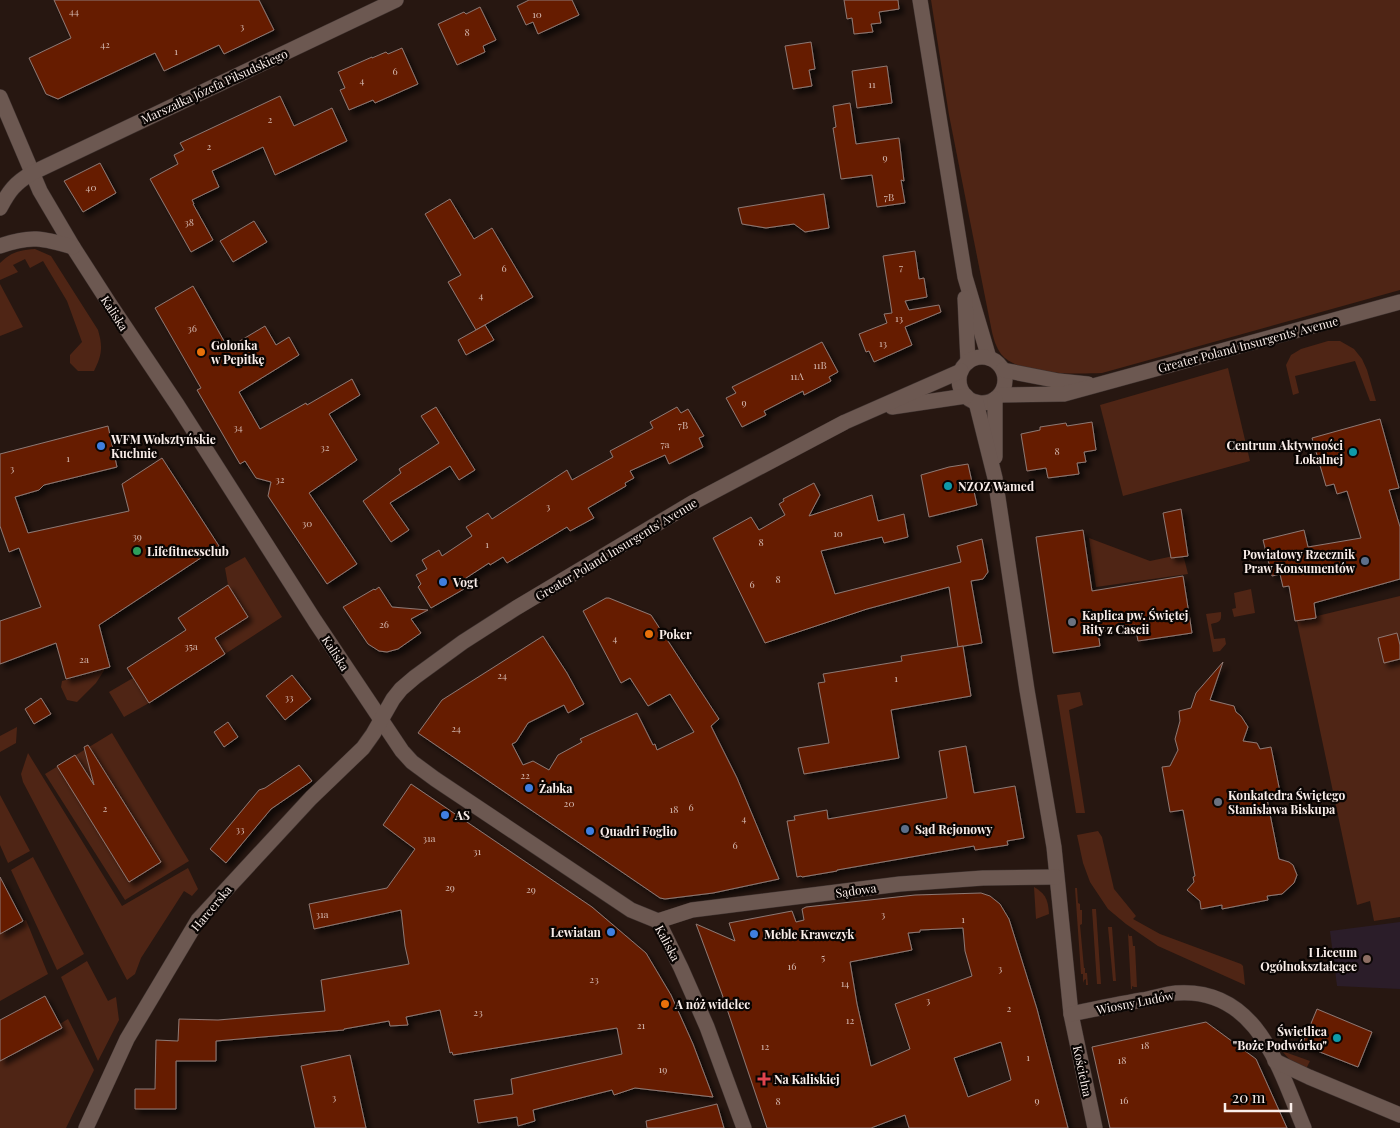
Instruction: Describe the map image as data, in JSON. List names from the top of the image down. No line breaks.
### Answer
{"streets":{"street":["Marszałka Józefa Piłsudskiego","Kaliska","Greater Poland Insurgents' Avenue","Sądowa","Harcerska","Wiosny Ludów","Kościelna"]},"crossings":[["Marszałka Józefa Piłsudskiego","Kaliska"],["Kaliska","Greater Poland Insurgents' Avenue"],["Kaliska","Sądowa"],["Kaliska","Harcerska"],["Greater Poland Insurgents' Avenue","Harcerska"],["Sądowa","Kościelna"],["Wiosny Ludów","Kościelna"]],"places":{"other":["Golonka w Pepitkę","WFM Wolsztyńskie Kuchnie","Centrum Aktywności Lokalnej","NZOZ Wamed","Lifefitnessclub","Powiatowy Rzecznik Praw Konsumentów","Vogt","Kaplica pw. Świętej Rity z Cascii","Poker","Żabka","Konkatedra Świętego Stanisława Biskupa","AS","Sąd Rejonowy","Quadri Foglio","Lewiatan","Meble Krawczyk","I Liceum Ogólnokształcące","A nóż widelec","Świetlica \"Boże Podwórko\""],"health":["Na Kaliskiej"]},"house_numbers":["44","10","3","8","42","1","6","4","11","2","2","9","40","7B","38","7","6","4","13","36","13","11B","11A","9","7B","34","7a","32","8","1","3","32","3","30","10","39","8","1","8","6","26","4","35a","2a","24","1","33","24","22","20","6","2","18","4","33","31a","6","31","29","29","31a","3","1","5","16","3","23","14","3","2","23","12","21","18","12","1","18","19","3","9","16","8"],"scale_bar":"20 m"}
